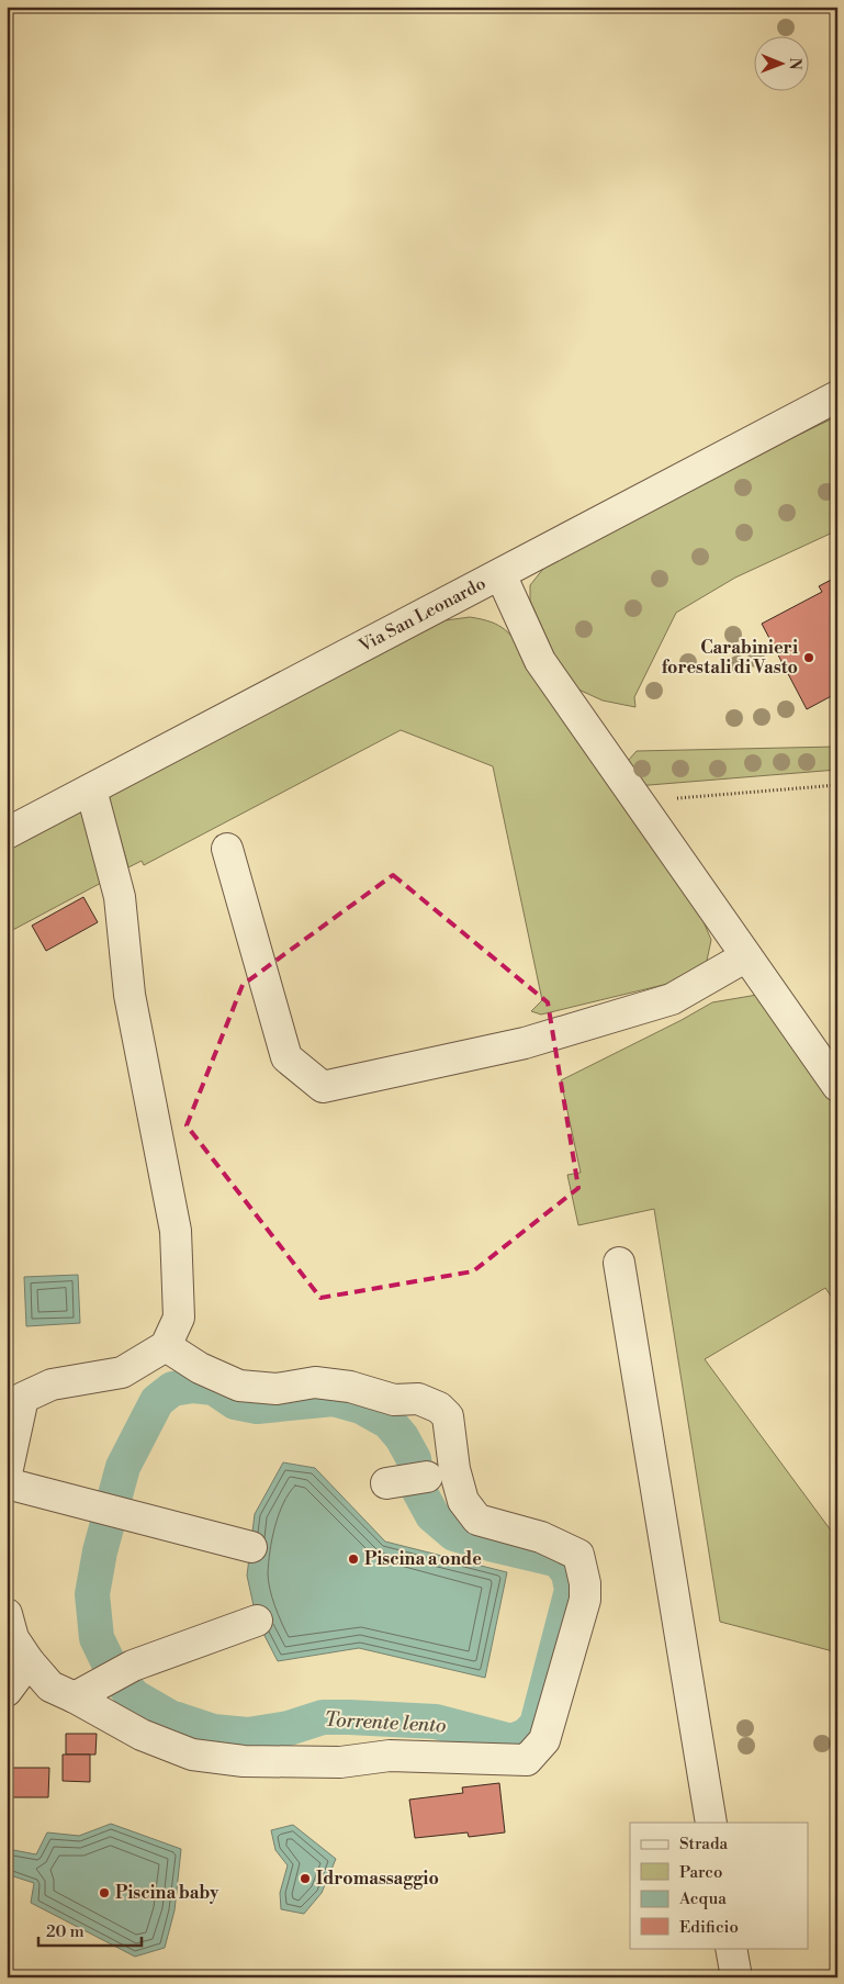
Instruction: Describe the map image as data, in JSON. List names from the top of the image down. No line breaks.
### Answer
{"streets":{"street":["Via San Leonardo"]},"water":["Torrente lento"],"places":["Carabinieri forestali di Vasto","Piscina a onde","Idromassaggio","Piscina baby"],"legend":["Strada","Parco","Acqua","Edificio"],"scale_bar":"20 m","north":"right"}
